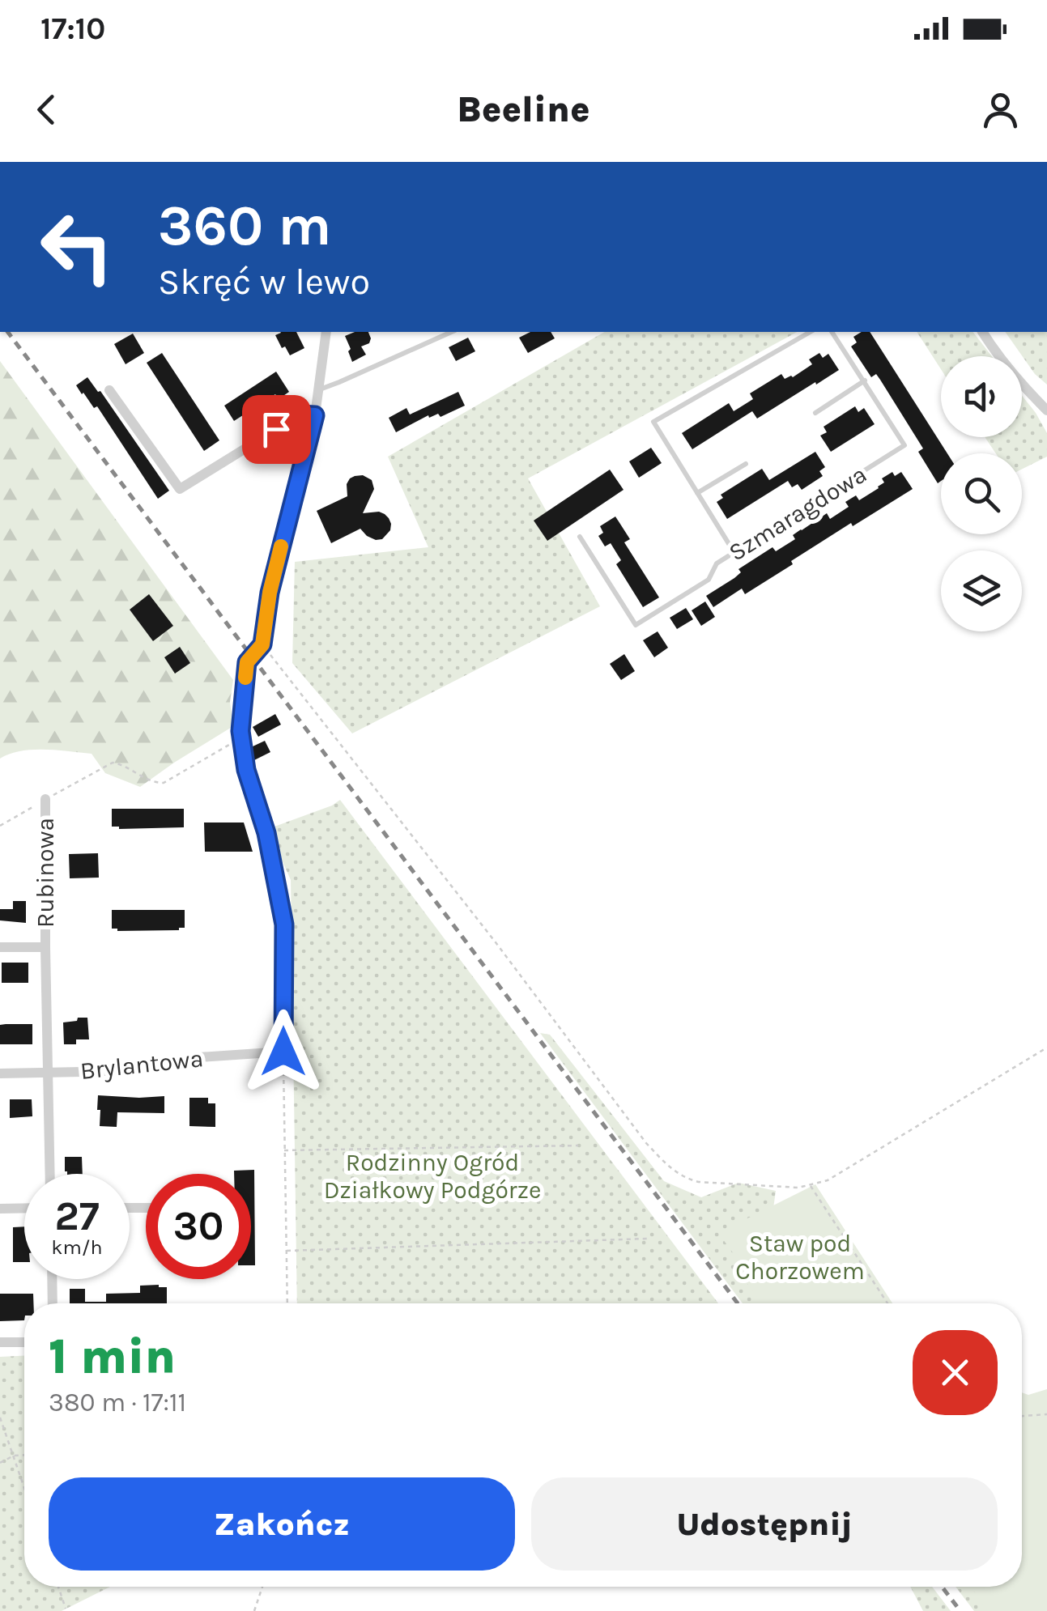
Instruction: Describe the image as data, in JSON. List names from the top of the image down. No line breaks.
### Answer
{"streets":{"street":["Rubinowa","Brylantowa"],"lane":["Szmaragdowa"]},"crossings":[["Rubinowa","Brylantowa"]],"parks":["Rodzinny Ogród Działkowy Podgórze","Staw pod Chorzowem"],"page":{"status":"17:10","header":"Beeline","turn":["360 m","Skręć w lewo"],"speed":"27 km/h","limit":"30","heading":["1 min","380 m · 17:11"],"buttons":["Zakończ","Udostępnij"]}}
